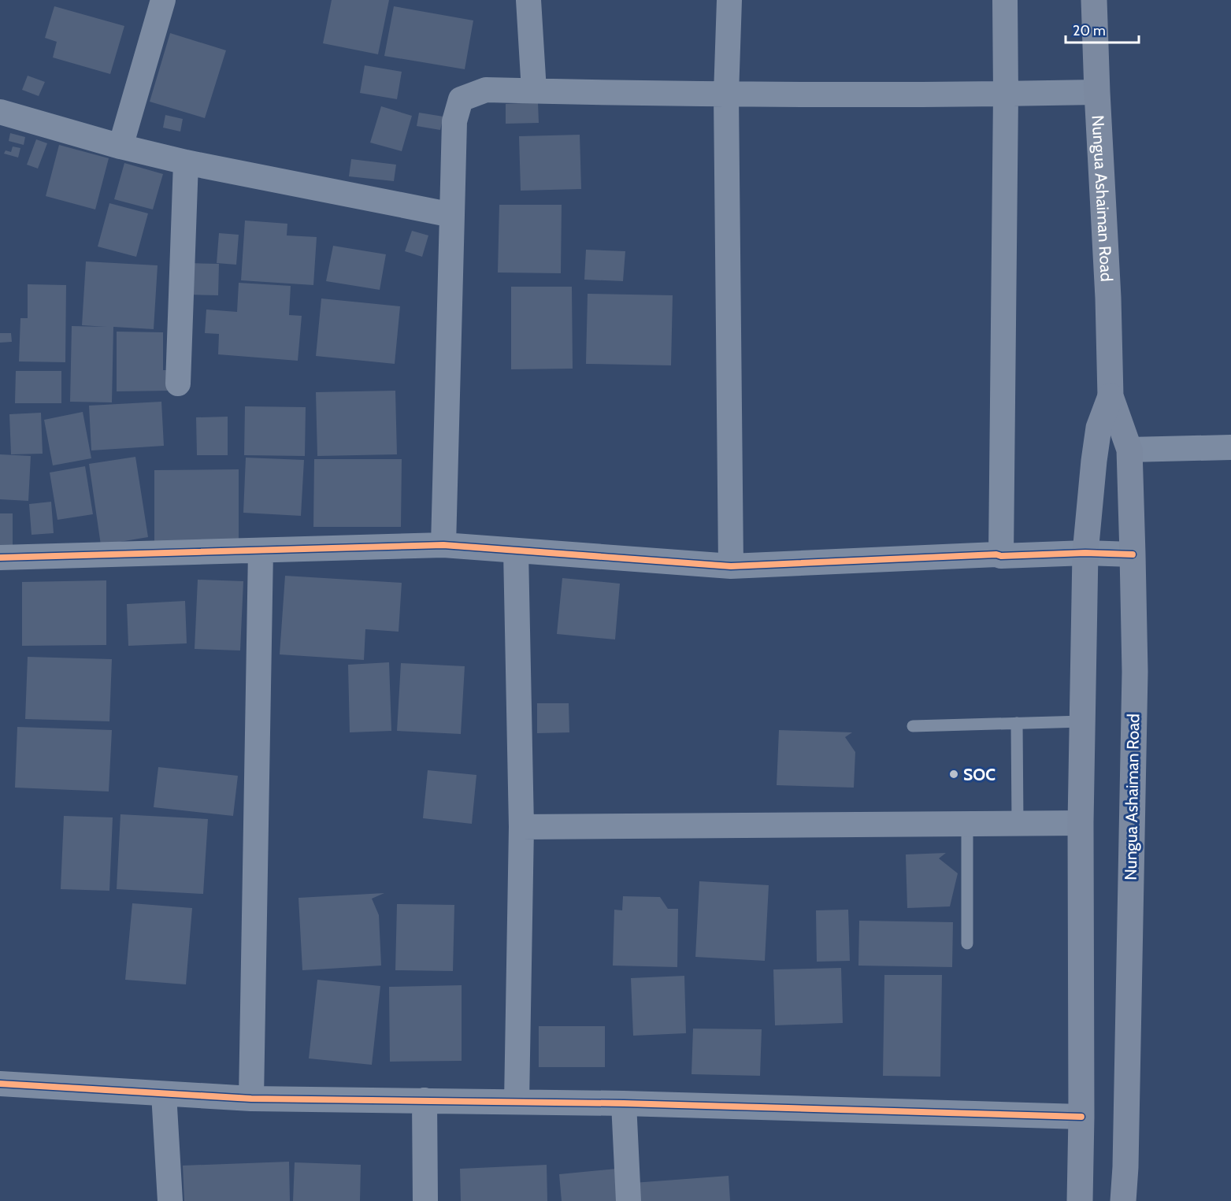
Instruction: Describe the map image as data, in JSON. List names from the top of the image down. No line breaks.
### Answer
{"streets":{"main road":["Nungua Ashaiman Road"]},"places":["SOC"],"scale_bar":"20 m"}
